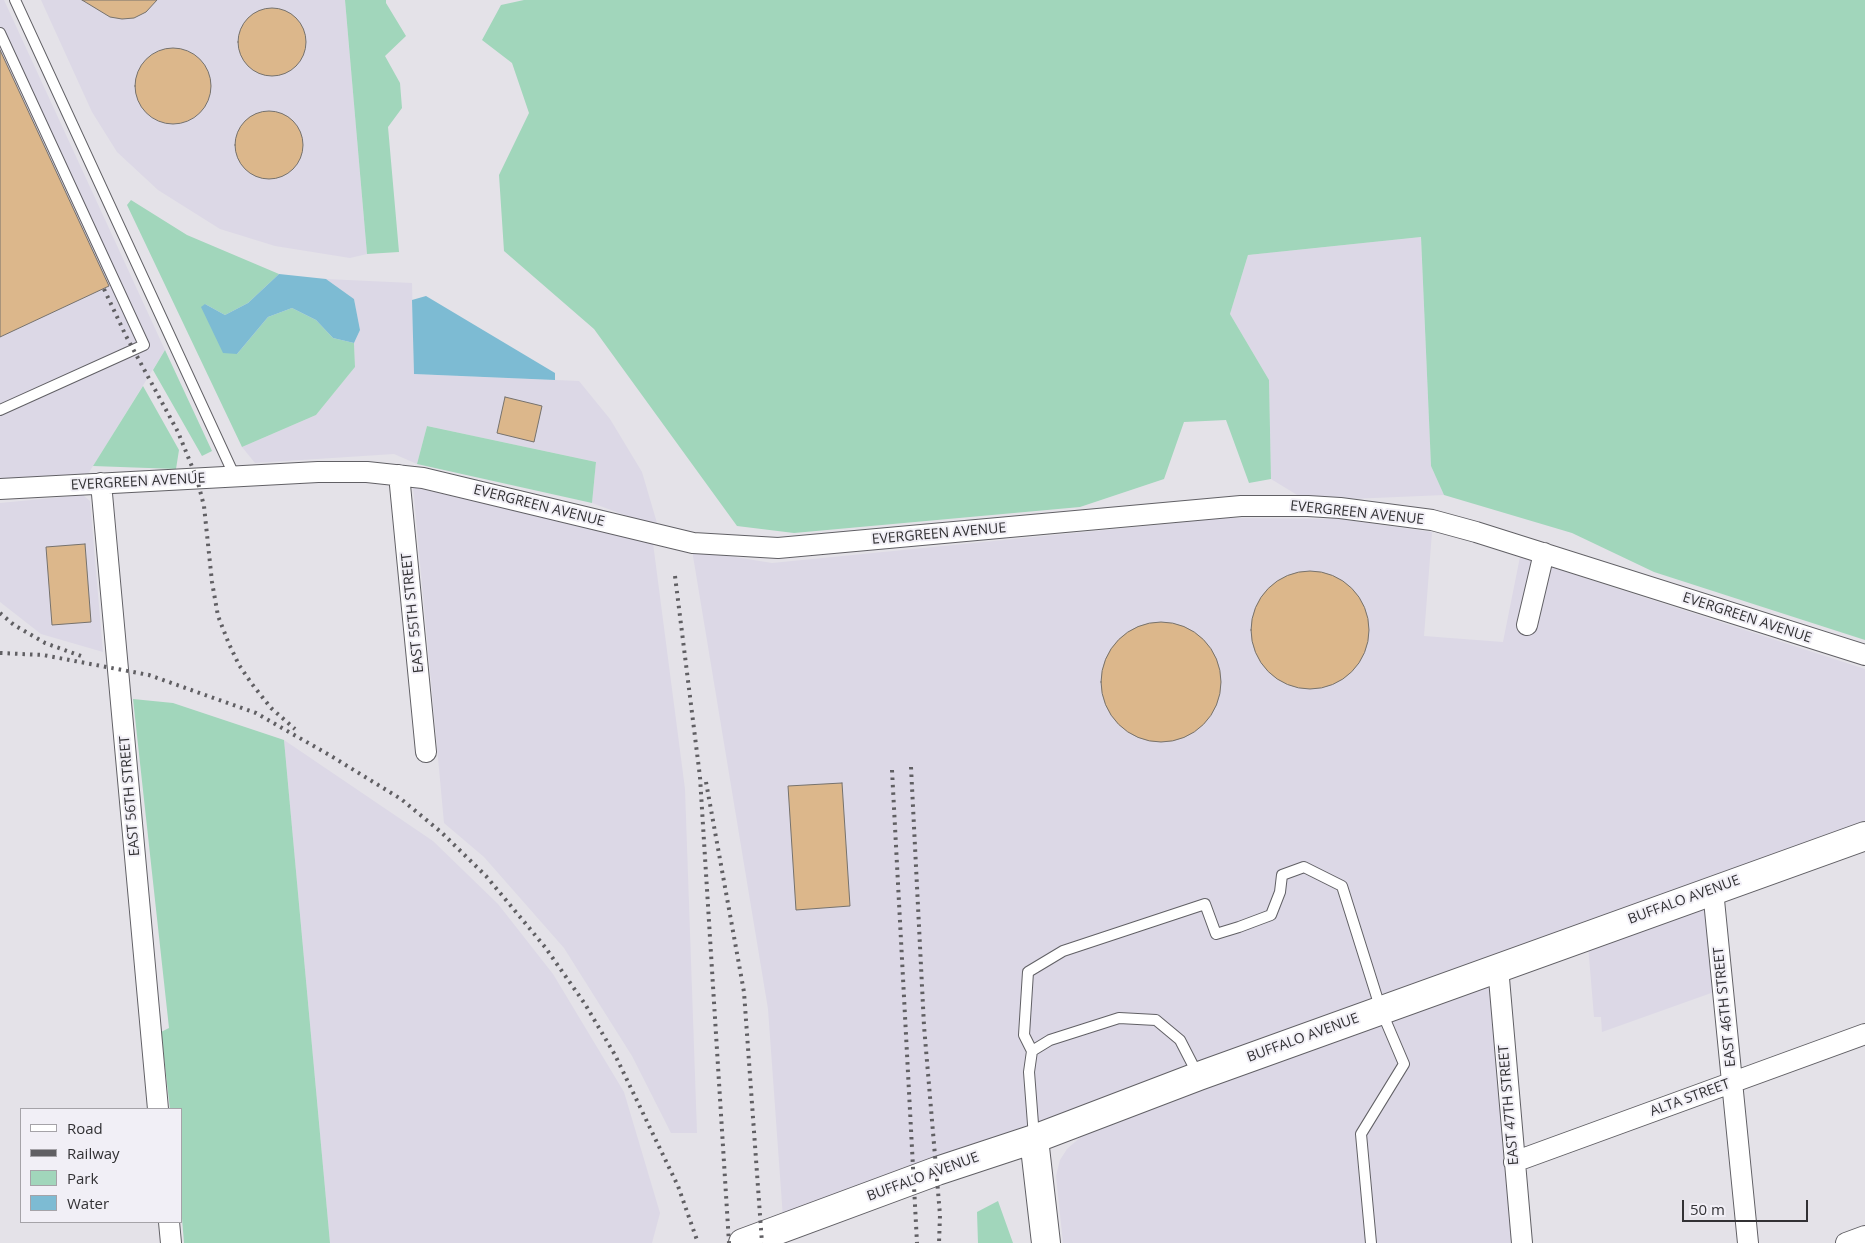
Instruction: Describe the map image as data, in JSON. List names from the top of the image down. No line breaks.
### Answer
{"streets":{"street":["EVERGREEN AVENUE","EAST 55TH STREET","EAST 56TH STREET","BUFFALO AVENUE","EAST 46TH STREET","ALTA STREET","EAST 47TH STREET"]},"crossings":[["EVERGREEN AVENUE","EAST 55TH STREET"],["EVERGREEN AVENUE","EAST 56TH STREET"],["BUFFALO AVENUE","EAST 46TH STREET"],["BUFFALO AVENUE","EAST 47TH STREET"],["EAST 46TH STREET","ALTA STREET"],["ALTA STREET","EAST 47TH STREET"]],"legend":["Road","Railway","Park","Water"],"scale_bar":"50 m"}
